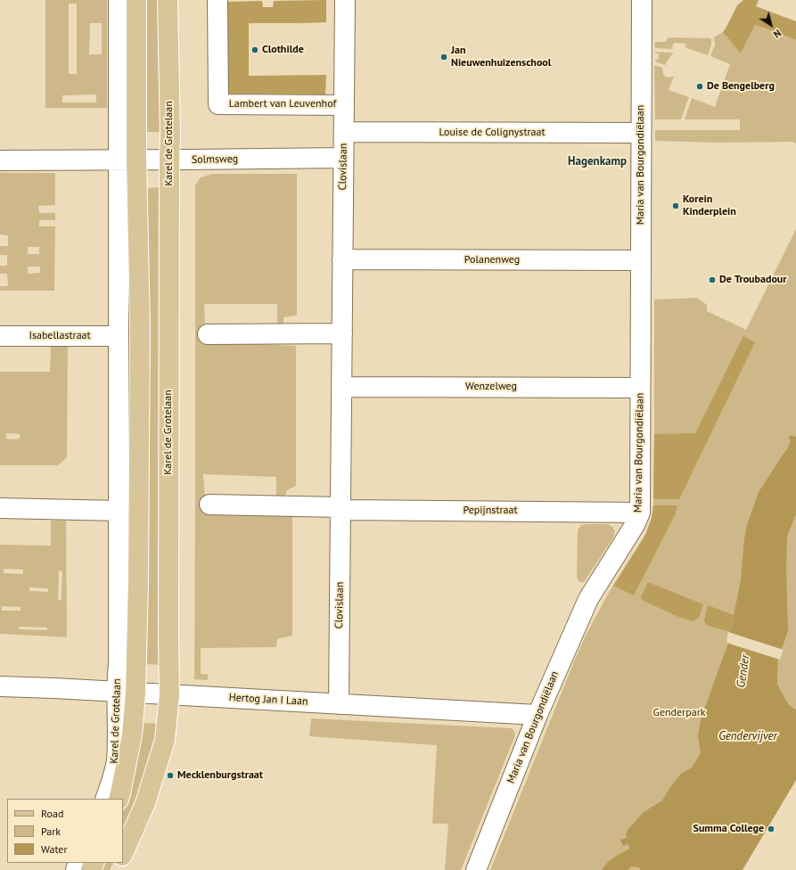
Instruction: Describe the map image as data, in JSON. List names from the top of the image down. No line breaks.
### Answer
{"streets":{"main road":["Karel de Grotelaan"],"street":["Lambert van Leuvenhof","Louise de Colignystraat","Solmsweg","Maria van Bourgondiëlaan","Clovislaan","Polanenweg","Isabellastraat","Wenzelweg","Pepijnstraat","Hertog Jan I Laan"]},"crossings":[["Lambert van Leuvenhof","Clovislaan"],["Louise de Colignystraat","Maria van Bourgondiëlaan"],["Louise de Colignystraat","Clovislaan"],["Karel de Grotelaan","Solmsweg"],["Karel de Grotelaan","Isabellastraat"],["Karel de Grotelaan","Hertog Jan I Laan"],["Solmsweg","Clovislaan"],["Maria van Bourgondiëlaan","Polanenweg"],["Maria van Bourgondiëlaan","Wenzelweg"],["Maria van Bourgondiëlaan","Pepijnstraat"],["Maria van Bourgondiëlaan","Hertog Jan I Laan"],["Clovislaan","Polanenweg"],["Clovislaan","Wenzelweg"],["Clovislaan","Pepijnstraat"],["Clovislaan","Hertog Jan I Laan"]],"districts":["Hagenkamp"],"water":["Gender","Gendervijver"],"parks":["Genderpark"],"places":["Clothilde","Jan Nieuwenhuizenschool","De Bengelberg","Korein Kinderplein","De Troubadour","Mecklenburgstraat","Summa College"],"legend":["Road","Park","Water"],"north":"bottom right"}
